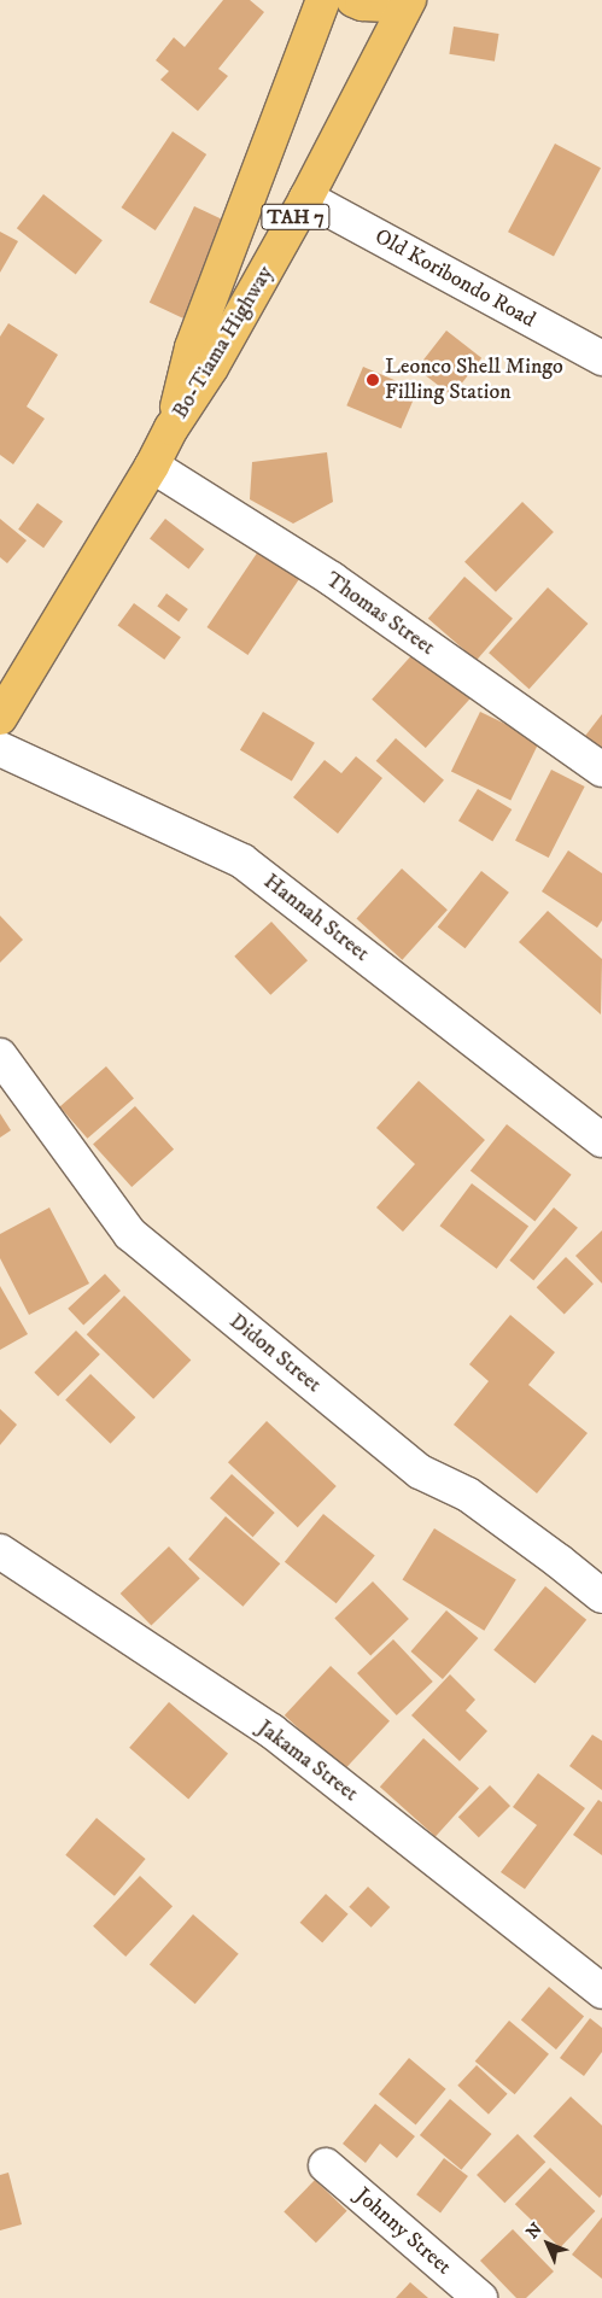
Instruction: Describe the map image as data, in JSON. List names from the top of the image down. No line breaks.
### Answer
{"streets":{"highway":["TAH 7","Bo-Tiama Highway"],"street":["Old Koribondo Road","Thomas Street","Hannah Street","Didon Street","Jakama Street","Johnny Street"]},"crossings":[["Old Koribondo Road","Bo-Tiama Highway"],["Bo-Tiama Highway","Thomas Street"]],"places":["Leonco Shell Mingo Filling Station"],"north":"top left"}
